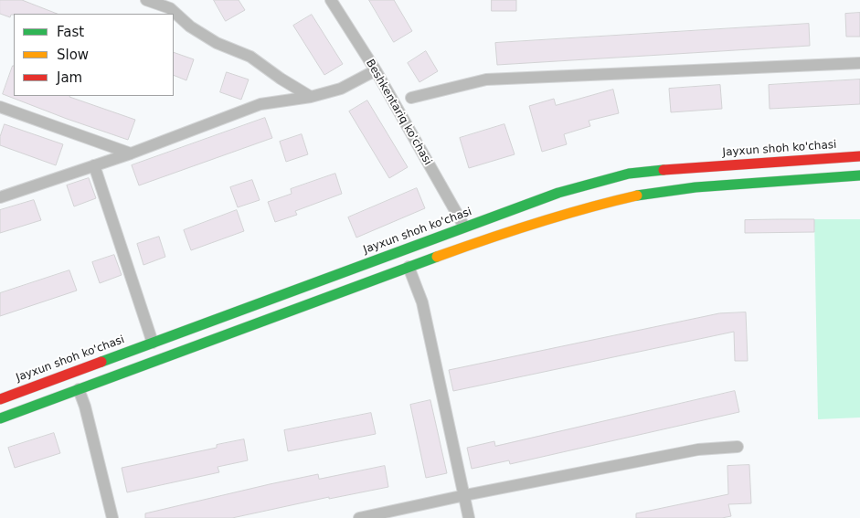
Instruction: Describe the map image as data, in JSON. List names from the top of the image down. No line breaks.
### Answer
{"streets":{"highway":["Jayxun shoh ko'chasi"],"street":["Beshkentariq ko'chasi"]},"crossings":[["Beshkentariq ko'chasi","Jayxun shoh ko'chasi"]],"legend":["Fast","Slow","Jam"]}
